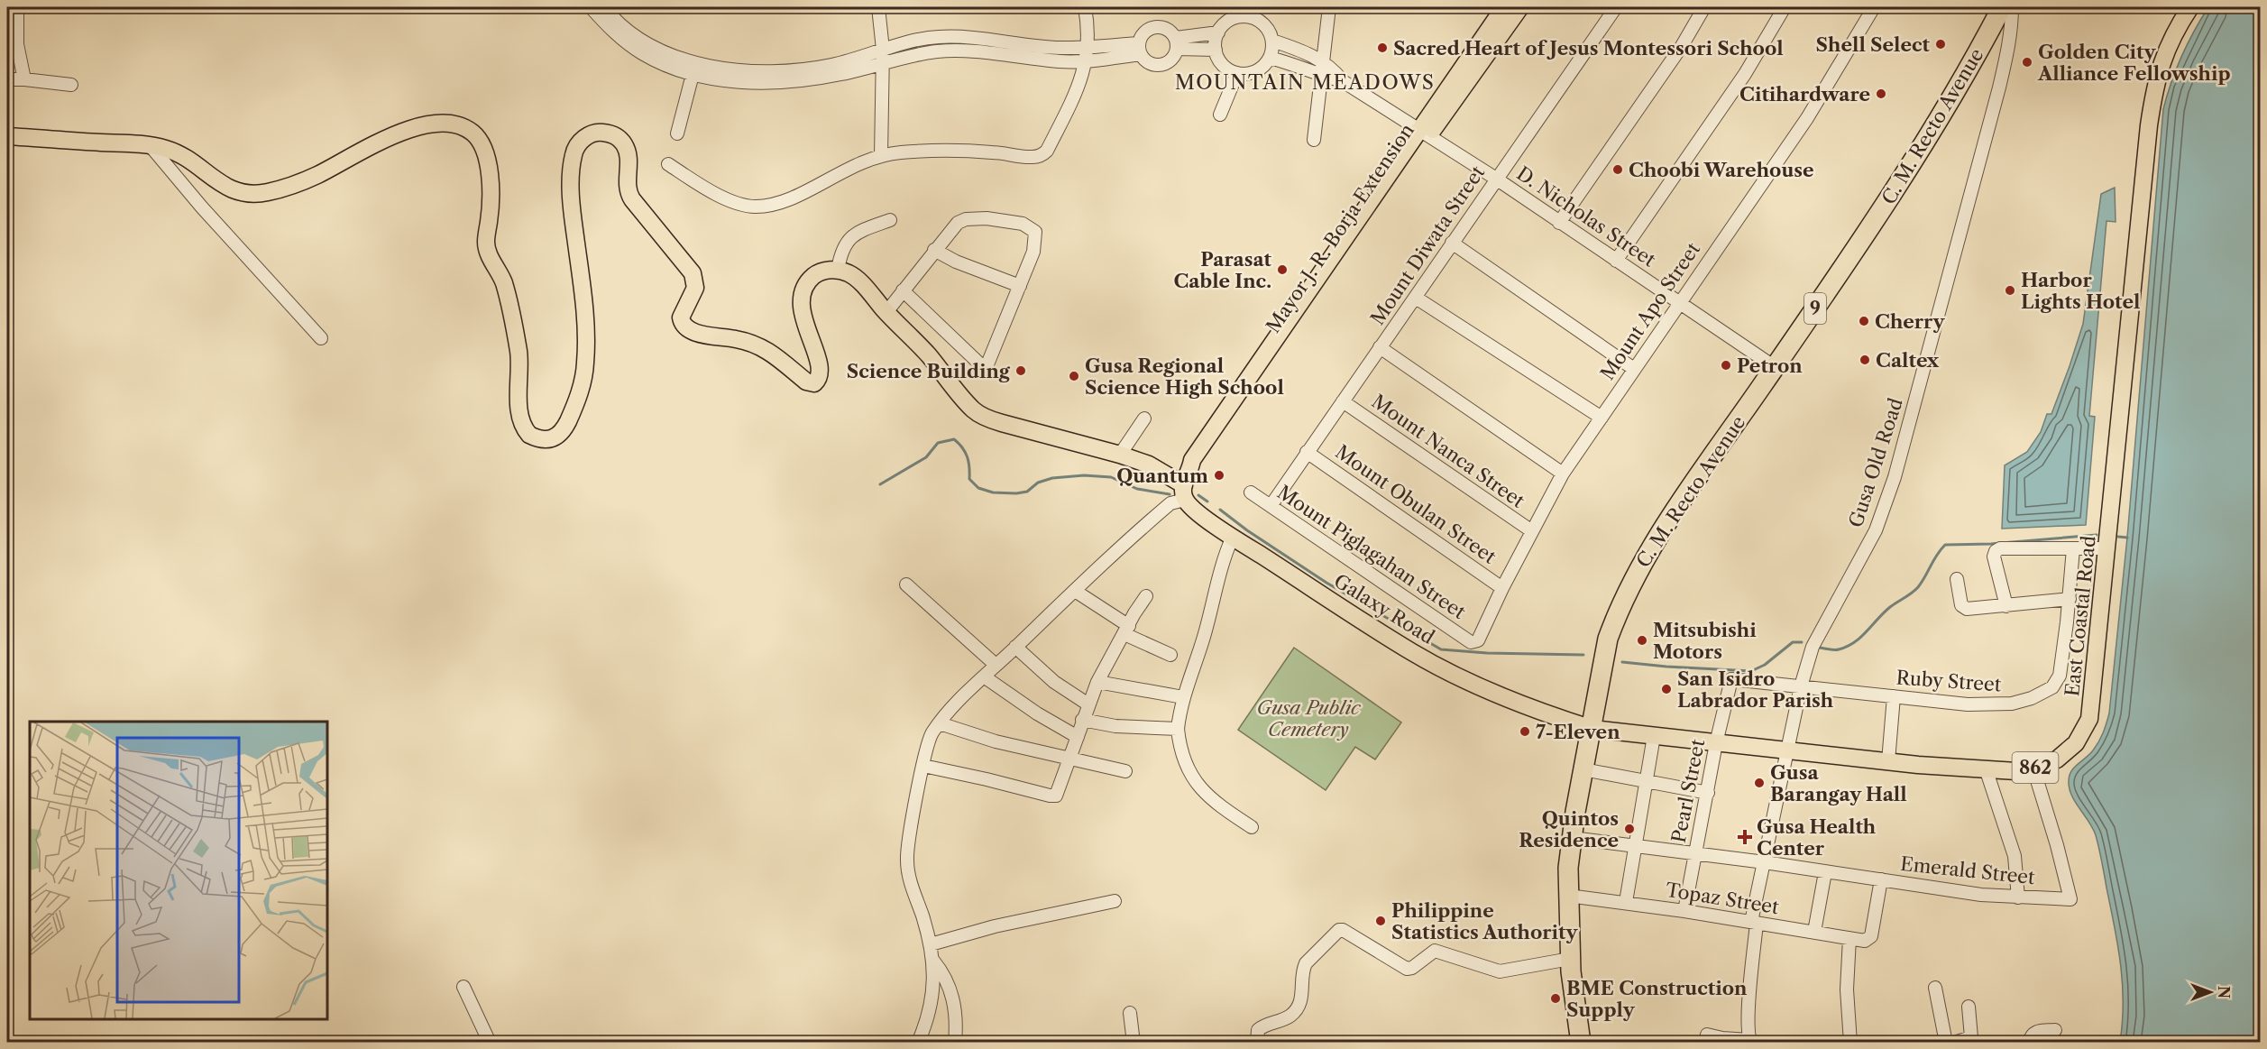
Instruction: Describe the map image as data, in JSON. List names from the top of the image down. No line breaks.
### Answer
{"streets":{"highway":["C. M. Recto Avenue","9"],"main road":["Mayor J. R. Borja Extension","Galaxy Road","East Coastal Road","862"],"street":["D. Nicholas Street","Mount Diwata Street","Mount Apo Street","Mount Nanca Street","Gusa Old Road","Mount Obulan Street","Mount Piglagahan Street","Ruby Street","Pearl Street","Emerald Street","Topaz Street"]},"crossings":[["C. M. Recto Avenue","D. Nicholas Street"],["C. M. Recto Avenue","Galaxy Road"],["C. M. Recto Avenue","East Coastal Road"],["C. M. Recto Avenue","Emerald Street"],["C. M. Recto Avenue","Topaz Street"],["D. Nicholas Street","Mayor J. R. Borja Extension"],["D. Nicholas Street","Mount Diwata Street"],["D. Nicholas Street","Mount Apo Street"],["Mayor J. R. Borja Extension","Galaxy Road"],["Mount Diwata Street","Mount Nanca Street"],["Mount Diwata Street","Mount Obulan Street"],["Mount Diwata Street","Mount Piglagahan Street"],["Mount Apo Street","Mount Nanca Street"],["Mount Apo Street","Mount Obulan Street"],["Mount Apo Street","Mount Piglagahan Street"],["Gusa Old Road","East Coastal Road"],["Gusa Old Road","Ruby Street"],["Gusa Old Road","Emerald Street"],["Gusa Old Road","Topaz Street"],["Galaxy Road","East Coastal Road"],["East Coastal Road","Pearl Street"],["East Coastal Road","Emerald Street"],["Ruby Street","Pearl Street"],["Pearl Street","Emerald Street"],["Pearl Street","Topaz Street"],["Emerald Street","Topaz Street"]],"districts":["MOUNTAIN MEADOWS"],"parks":["Gusa Public Cemetery"],"places":{"other":["Shell Select","Sacred Heart of Jesus Montessori School","Golden City Alliance Fellowship","Citihardware","Choobi Warehouse","Parasat Cable Inc.","Harbor Lights Hotel","Cherry","Caltex","Petron","Science Building","Gusa Regional Science High School","Quantum","Mitsubishi Motors","San Isidro Labrador Parish","7-Eleven","Gusa Barangay Hall","Quintos Residence","Philippine Statistics Authority","BME Construction Supply"],"health":["Gusa Health Center"]},"north":"right"}
